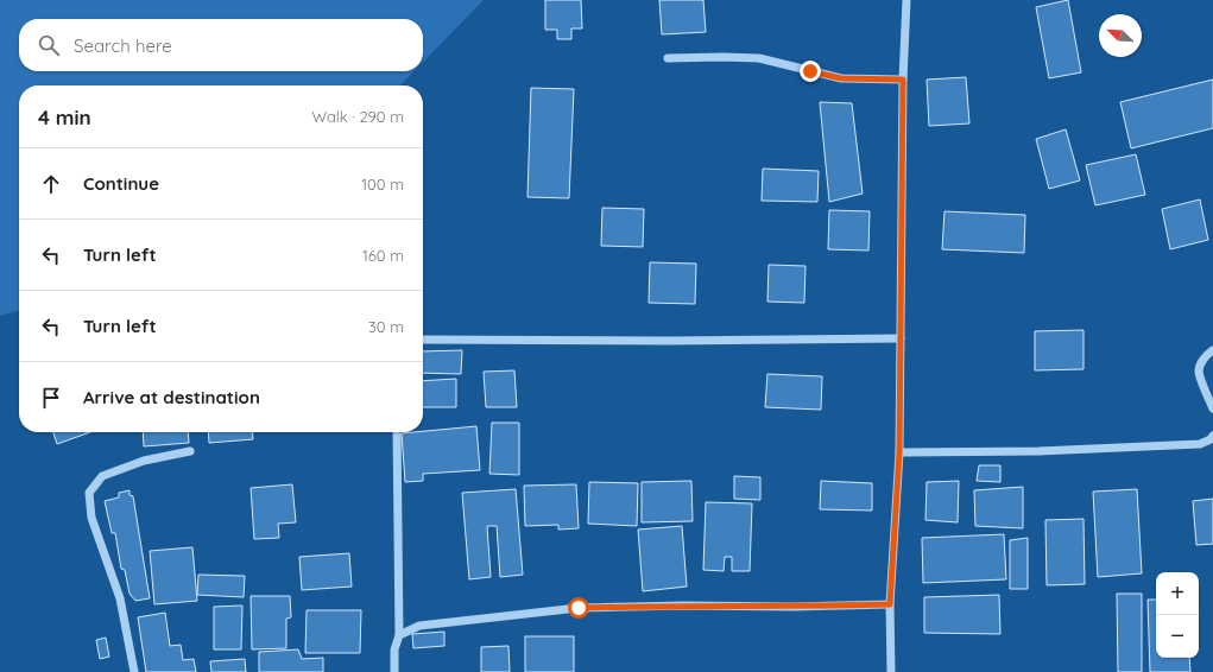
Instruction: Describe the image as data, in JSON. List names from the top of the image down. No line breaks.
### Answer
{"north":"top left","page":{"search":"Search here","heading":["4 min","Walk · 290 m"],"list":[["Continue","100 m"],["Turn left","160 m"],["Turn left","30 m"],"Arrive at destination"],"map_buttons":["+","−"]}}
